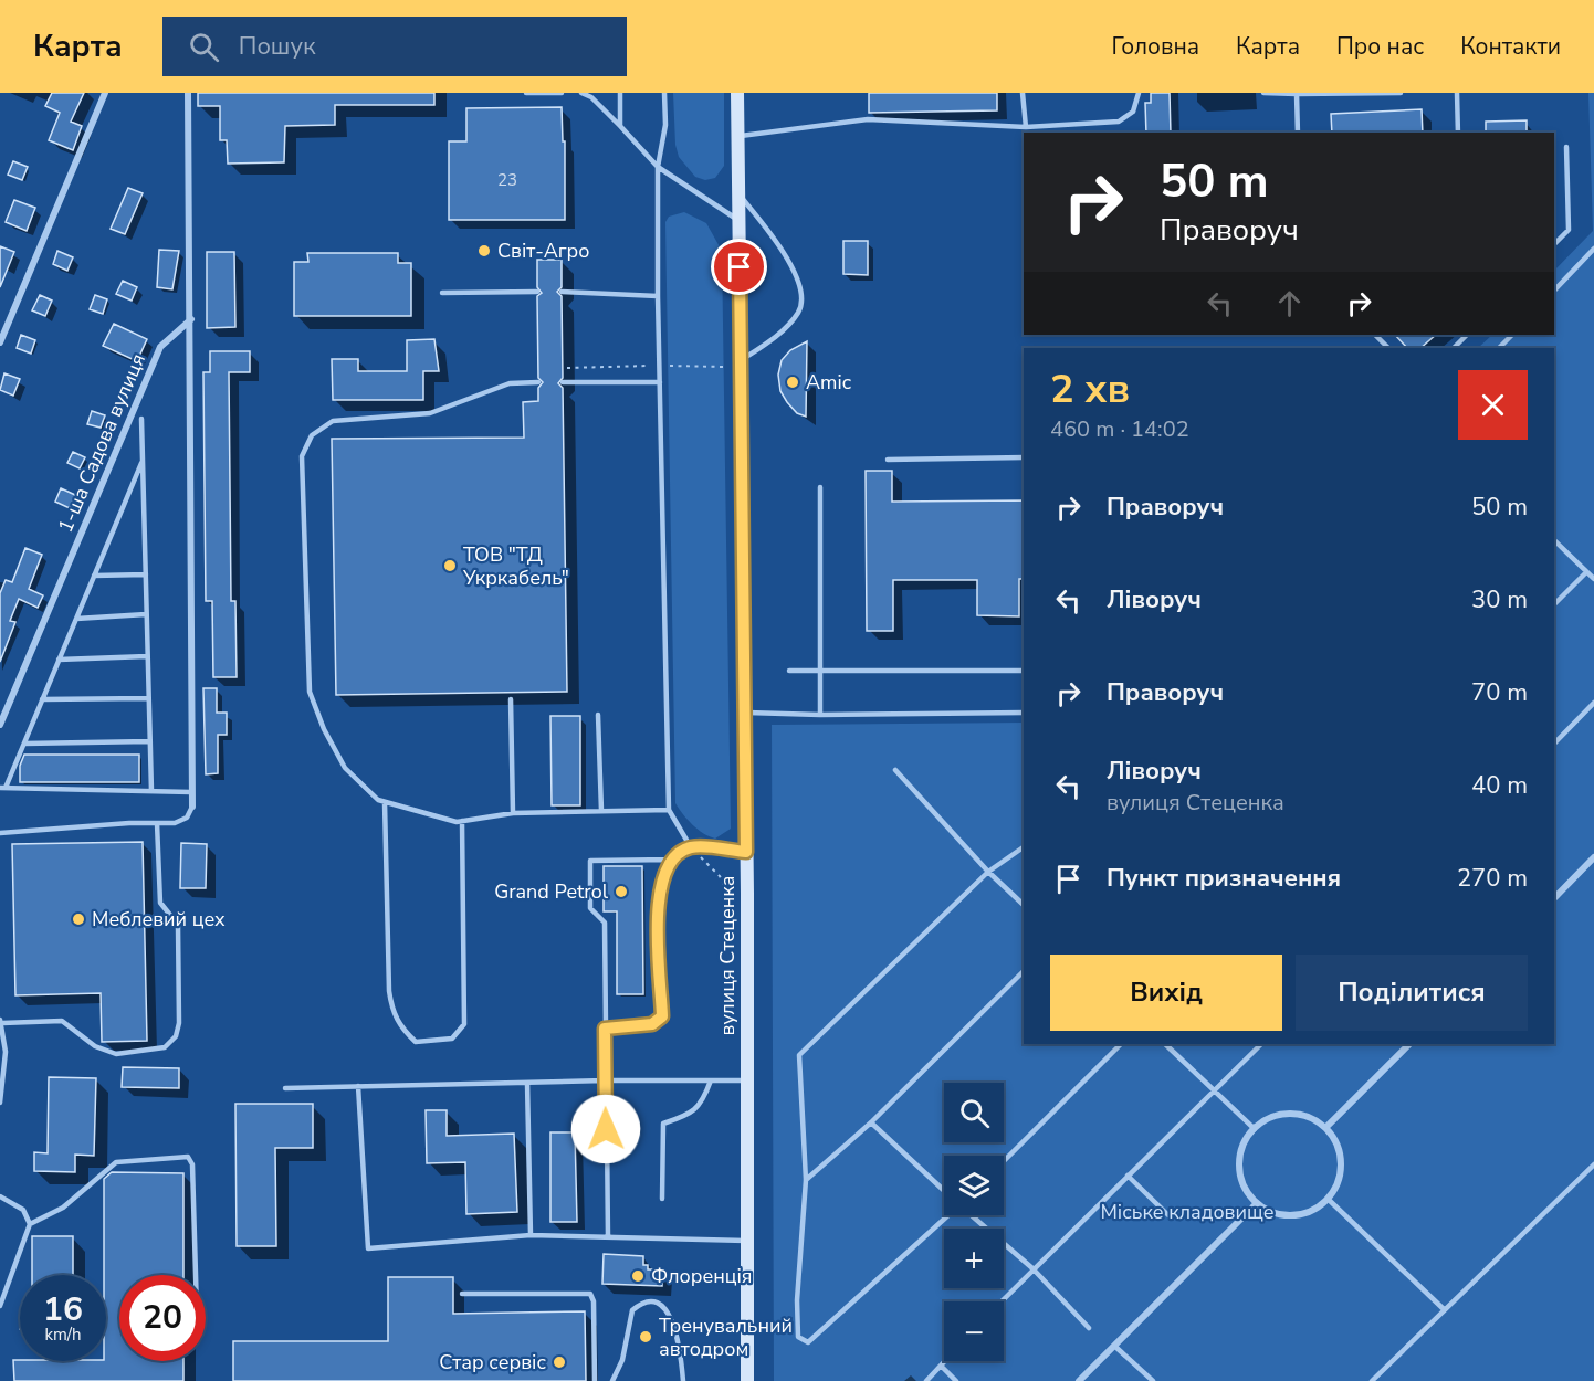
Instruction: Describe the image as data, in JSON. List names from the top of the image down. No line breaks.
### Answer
{"streets":{"main road":["вулиця Стеценка"],"street":["1-ша Садова вулиця"]},"parks":["Міське кладовище"],"places":["Світ-Агро","Amic","ТОВ \"ТД Укркабель\"","Grand Petrol","Меблевий цех","Флоренція","Тренувальний автодром","Стар сервіс"],"house_numbers":["23"],"page":{"header":"Карта","search":"Пошук","nav":["Головна","Карта","Про нас","Контакти"],"turn":["50 m","Праворуч"],"heading":["2 хв","460 m · 14:02"],"list":[{"name":"Праворуч","value":"50 m"},{"name":"Ліворуч","value":"30 m"},{"name":"Праворуч","value":"70 m"},{"name":"Ліворуч","note":"вулиця Стеценка","value":"40 m"},{"name":"Пункт призначення","value":"270 m"}],"buttons":["Вихід","Поділитися"],"map_buttons":["+","−"],"speed":"16 km/h","limit":"20"}}
